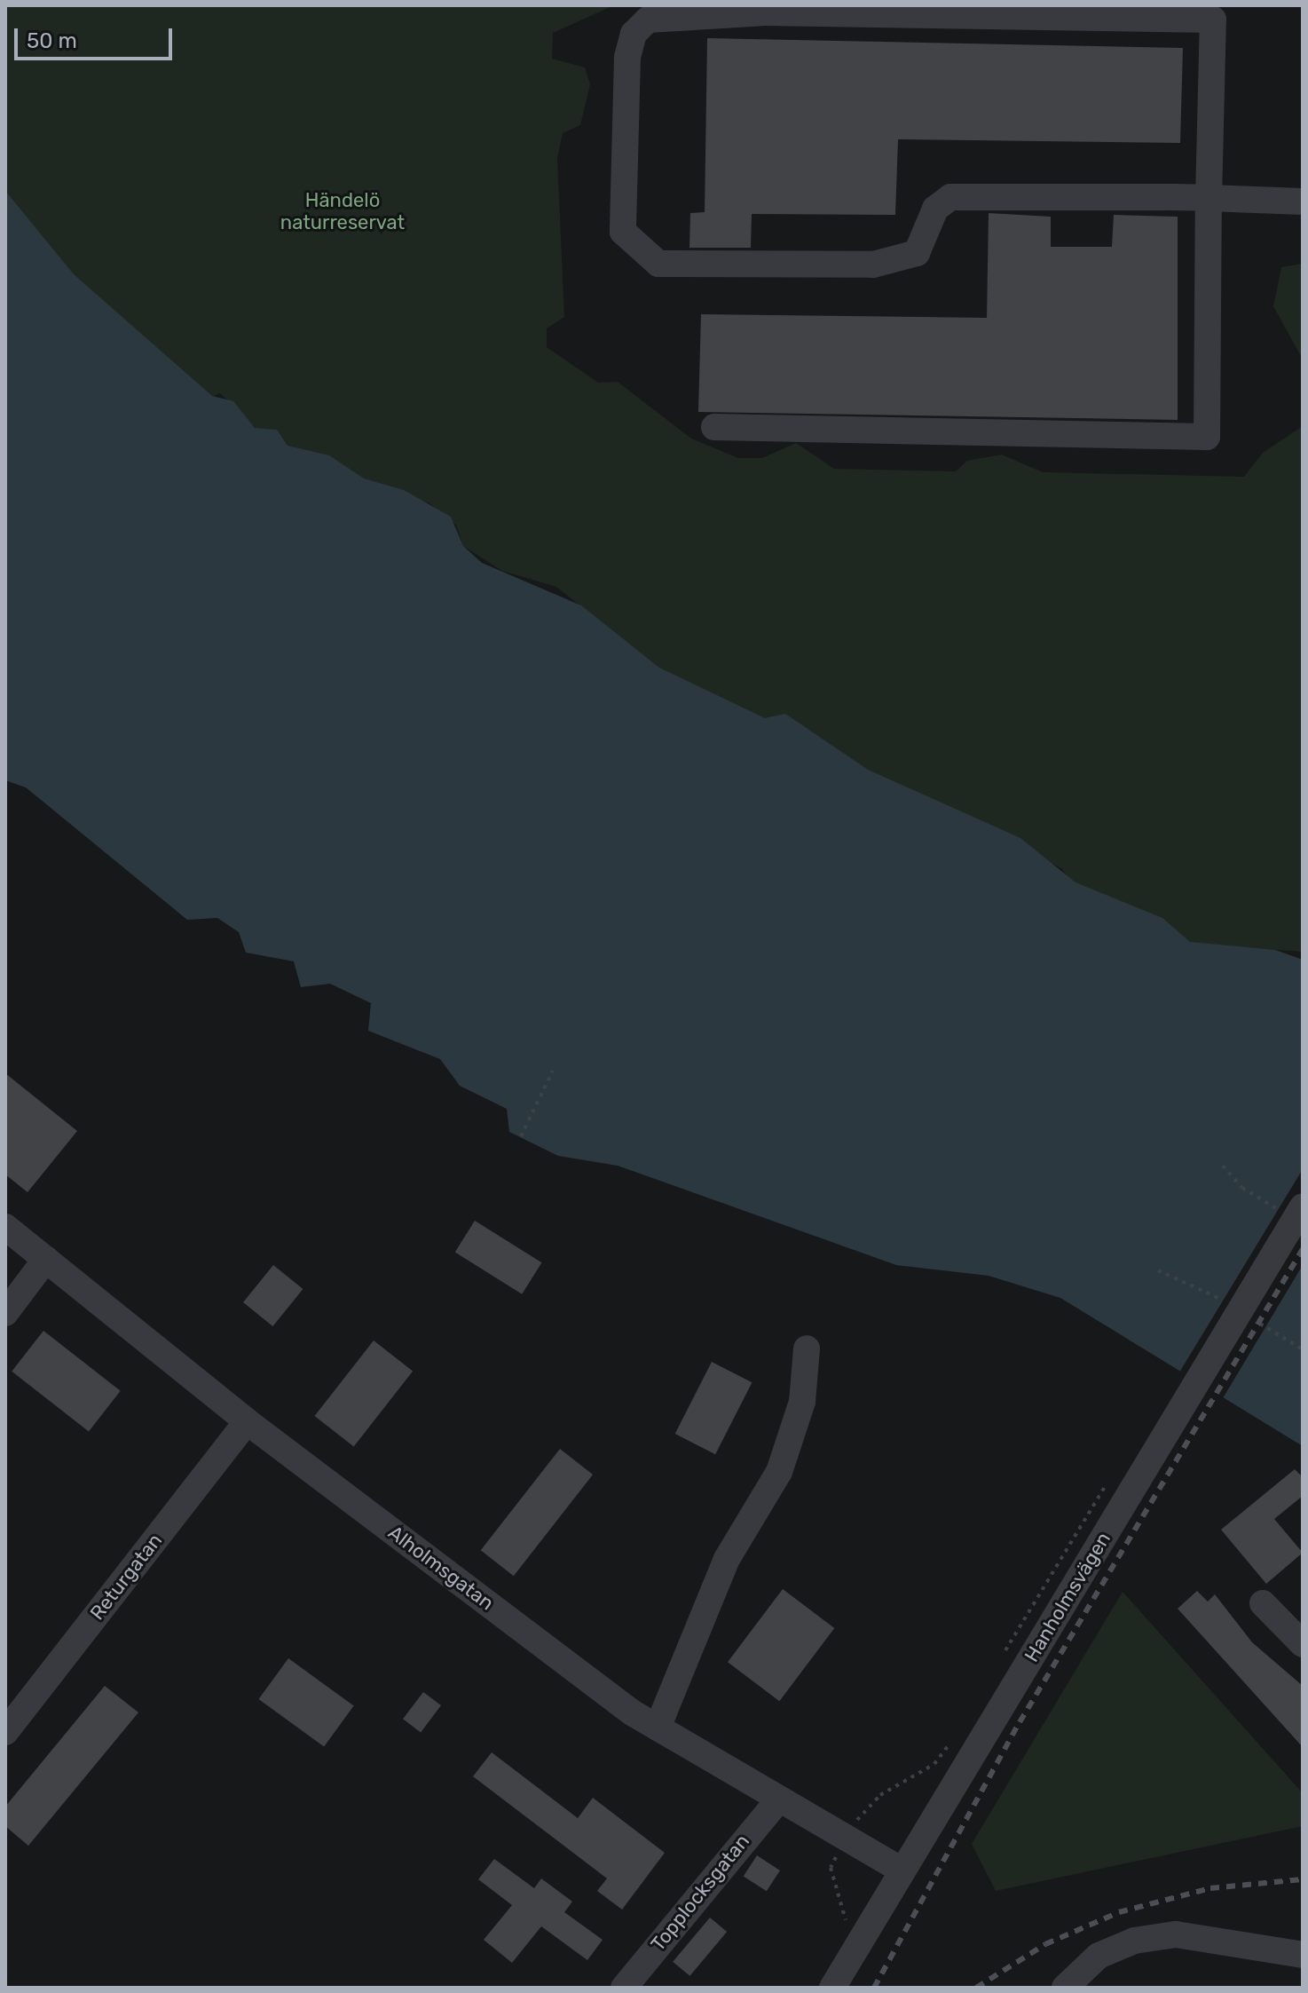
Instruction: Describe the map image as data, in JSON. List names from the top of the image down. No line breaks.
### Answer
{"streets":{"street":["Alholmsgatan","Returgatan","Hanholmsvägen","Topplocksgatan"]},"crossings":[["Alholmsgatan","Returgatan"],["Alholmsgatan","Hanholmsvägen"],["Alholmsgatan","Topplocksgatan"]],"parks":["Händelö naturreservat"],"scale_bar":"50 m"}
